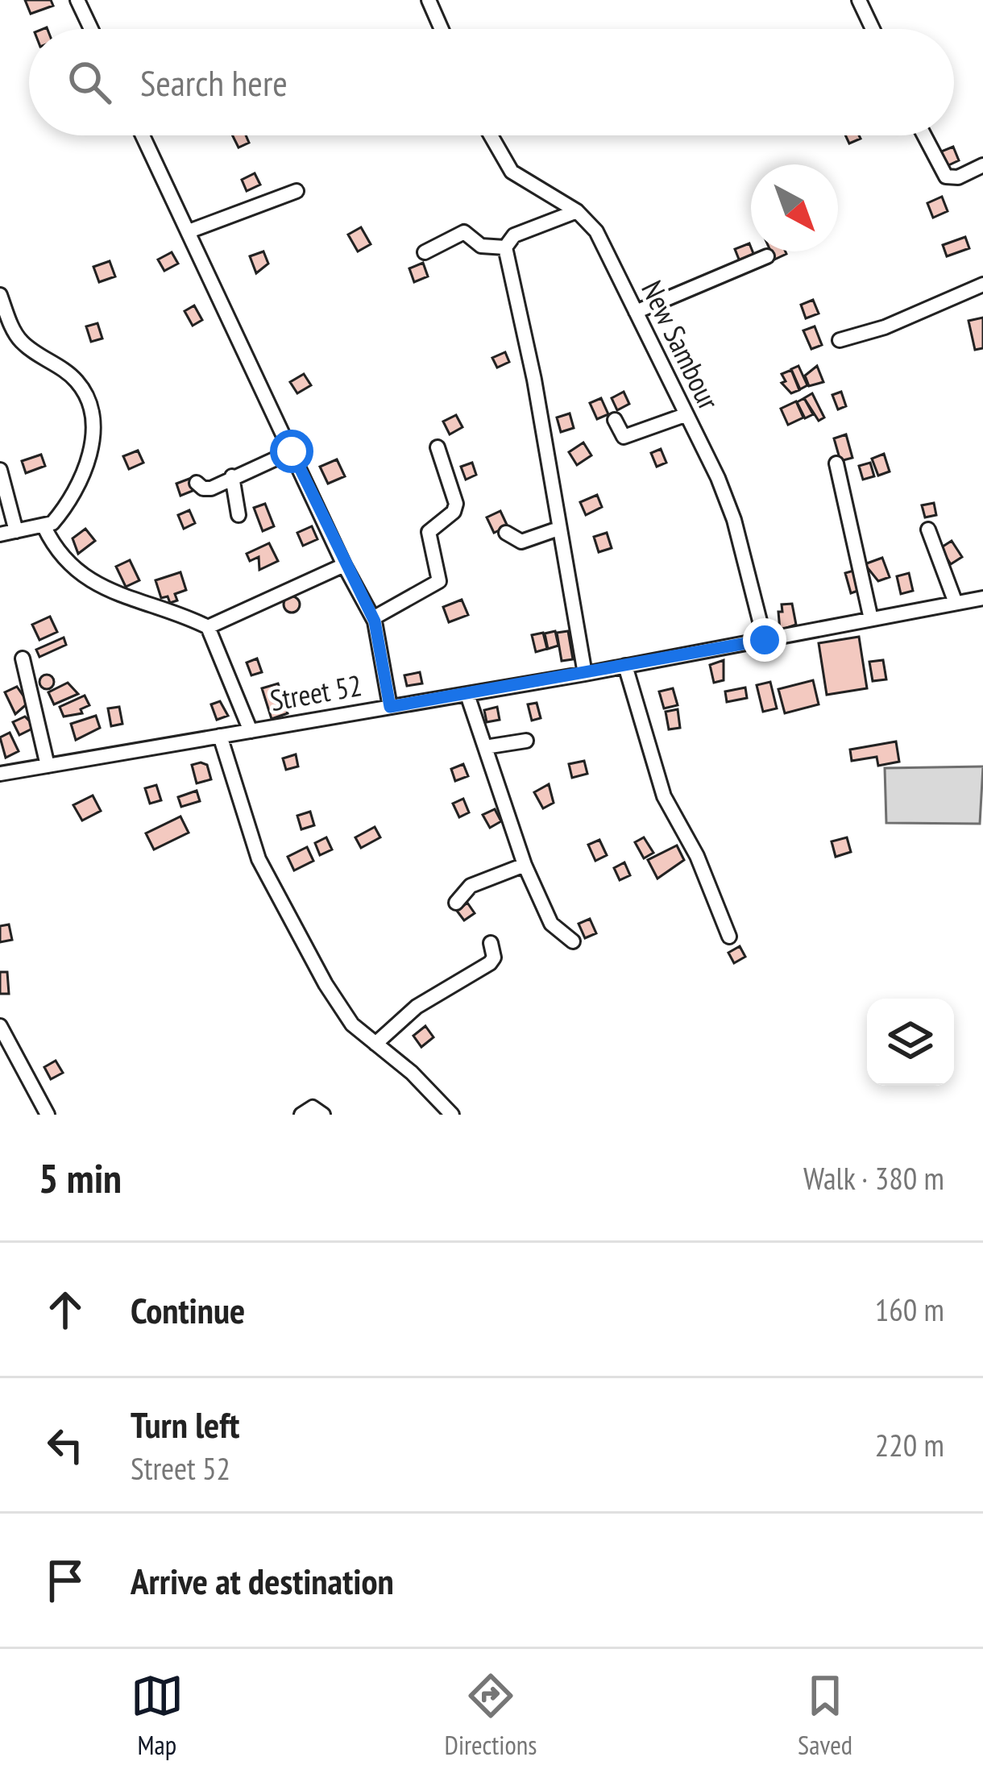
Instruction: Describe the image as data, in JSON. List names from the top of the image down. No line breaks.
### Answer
{"streets":{"street":["New Sambour","Street 52"]},"crossings":[["New Sambour","Street 52"]],"north":"bottom right","page":{"search":"Search here","heading":["5 min","Walk · 380 m"],"list":[["Continue","160 m"],["Turn left","Street 52","220 m"],"Arrive at destination"],"nav":["Map","Directions","Saved"]}}
